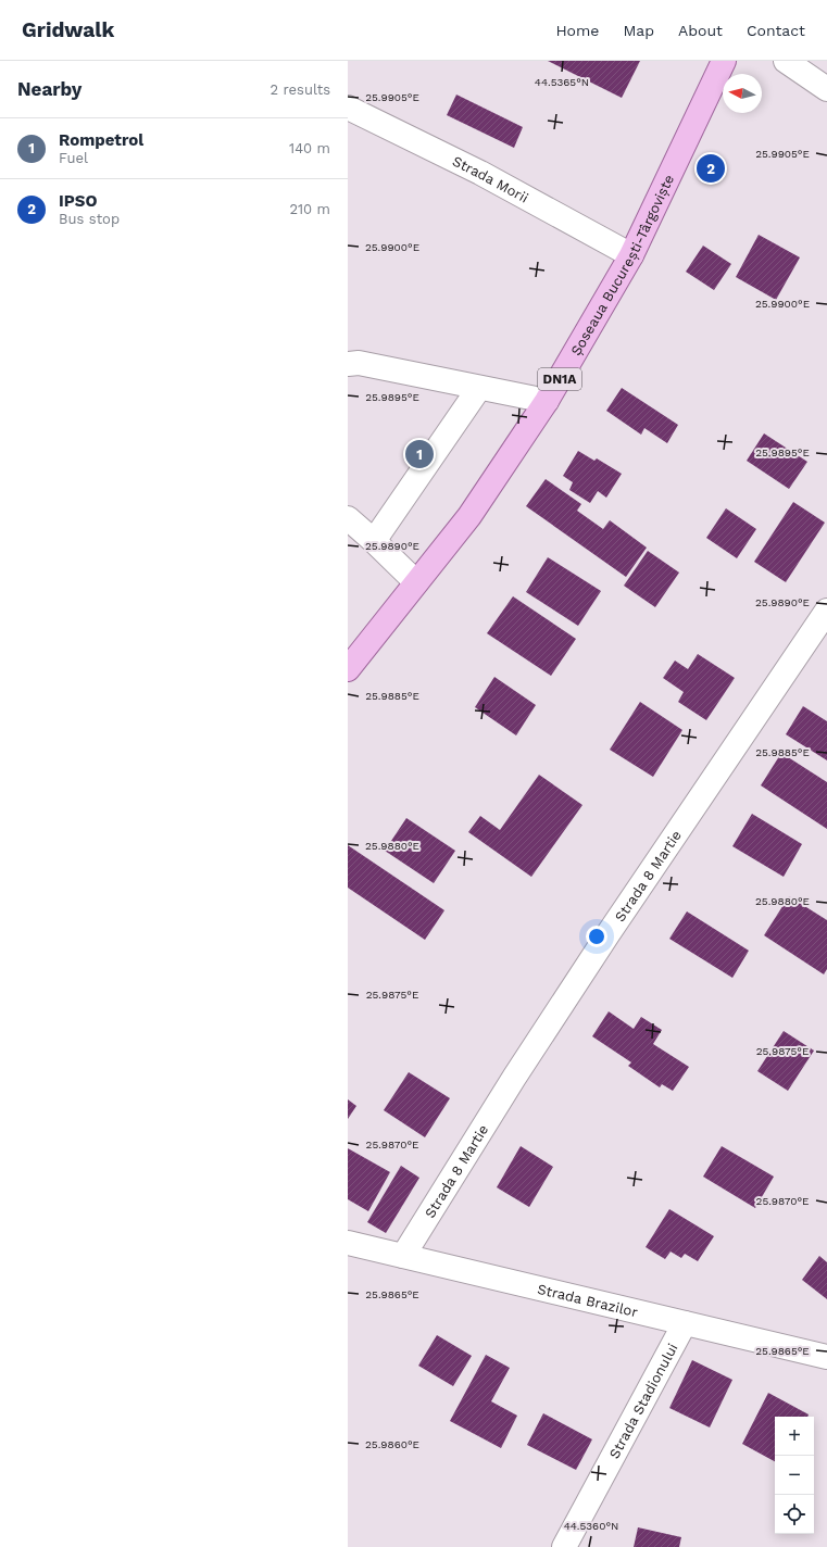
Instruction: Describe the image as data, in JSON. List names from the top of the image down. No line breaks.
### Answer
{"streets":{"main road":["Șoseaua București-Târgoviște","DN1A"],"street":["Strada Morii","Strada 8 Martie","Strada Brazilor","Strada Stadionului"]},"crossings":[["Strada Morii","Șoseaua București-Târgoviște"],["Strada 8 Martie","Strada Brazilor"],["Strada Brazilor","Strada Stadionului"]],"north":"left","page":{"header":"Gridwalk","nav":["Home","Map","About","Contact"],"heading":["Nearby","2 results"],"list":[{"mark":"1","name":"Rompetrol","note":"Fuel","value":"140 m"},{"mark":"2","name":"IPSO","note":"Bus stop","value":"210 m"}],"pins":["2","1"],"map_buttons":["+","−"]},"coordinates":["44.5365°N","25.9905°E","25.9900°E","25.9895°E","25.9890°E","25.9885°E","25.9880°E","25.9875°E","25.9870°E","25.9865°E","25.9860°E","44.5360°N"]}
